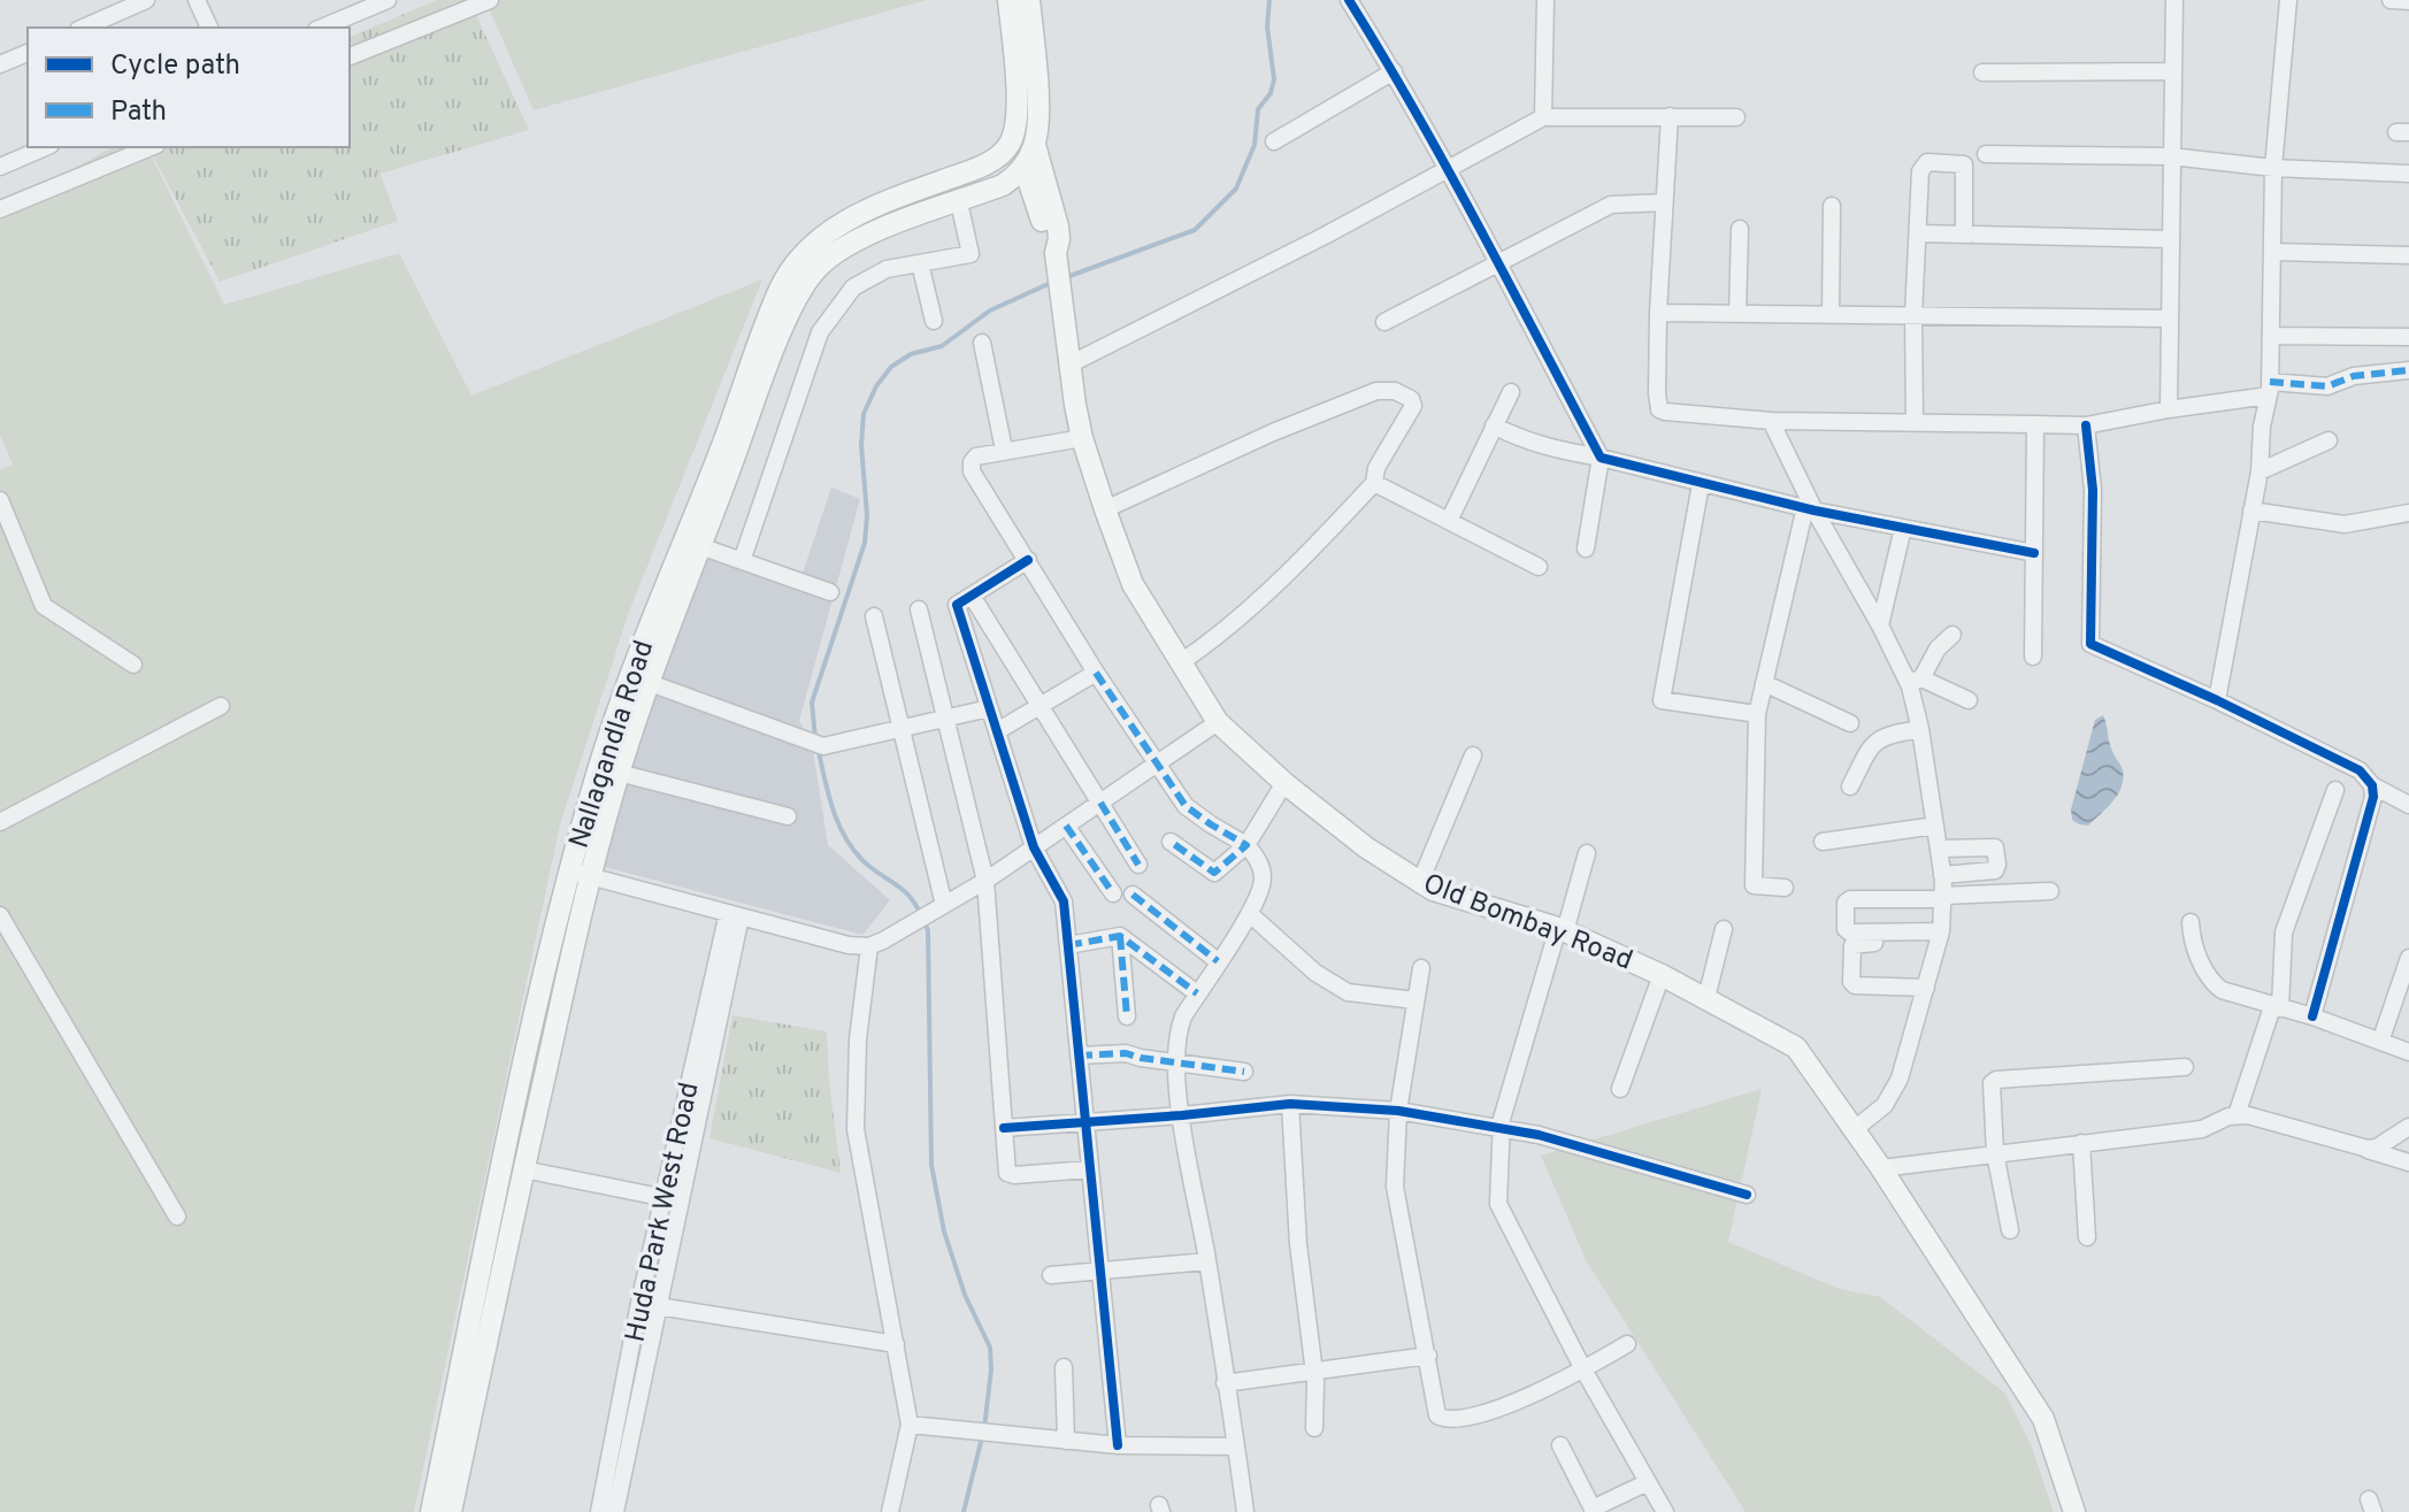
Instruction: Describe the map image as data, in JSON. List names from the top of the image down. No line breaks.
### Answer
{"streets":{"main road":["Nallagandla Road","Old Bombay Road"],"street":["Huda Park West Road"]},"crossings":[["Nallagandla Road","Old Bombay Road"]],"legend":["Cycle path","Path"]}
